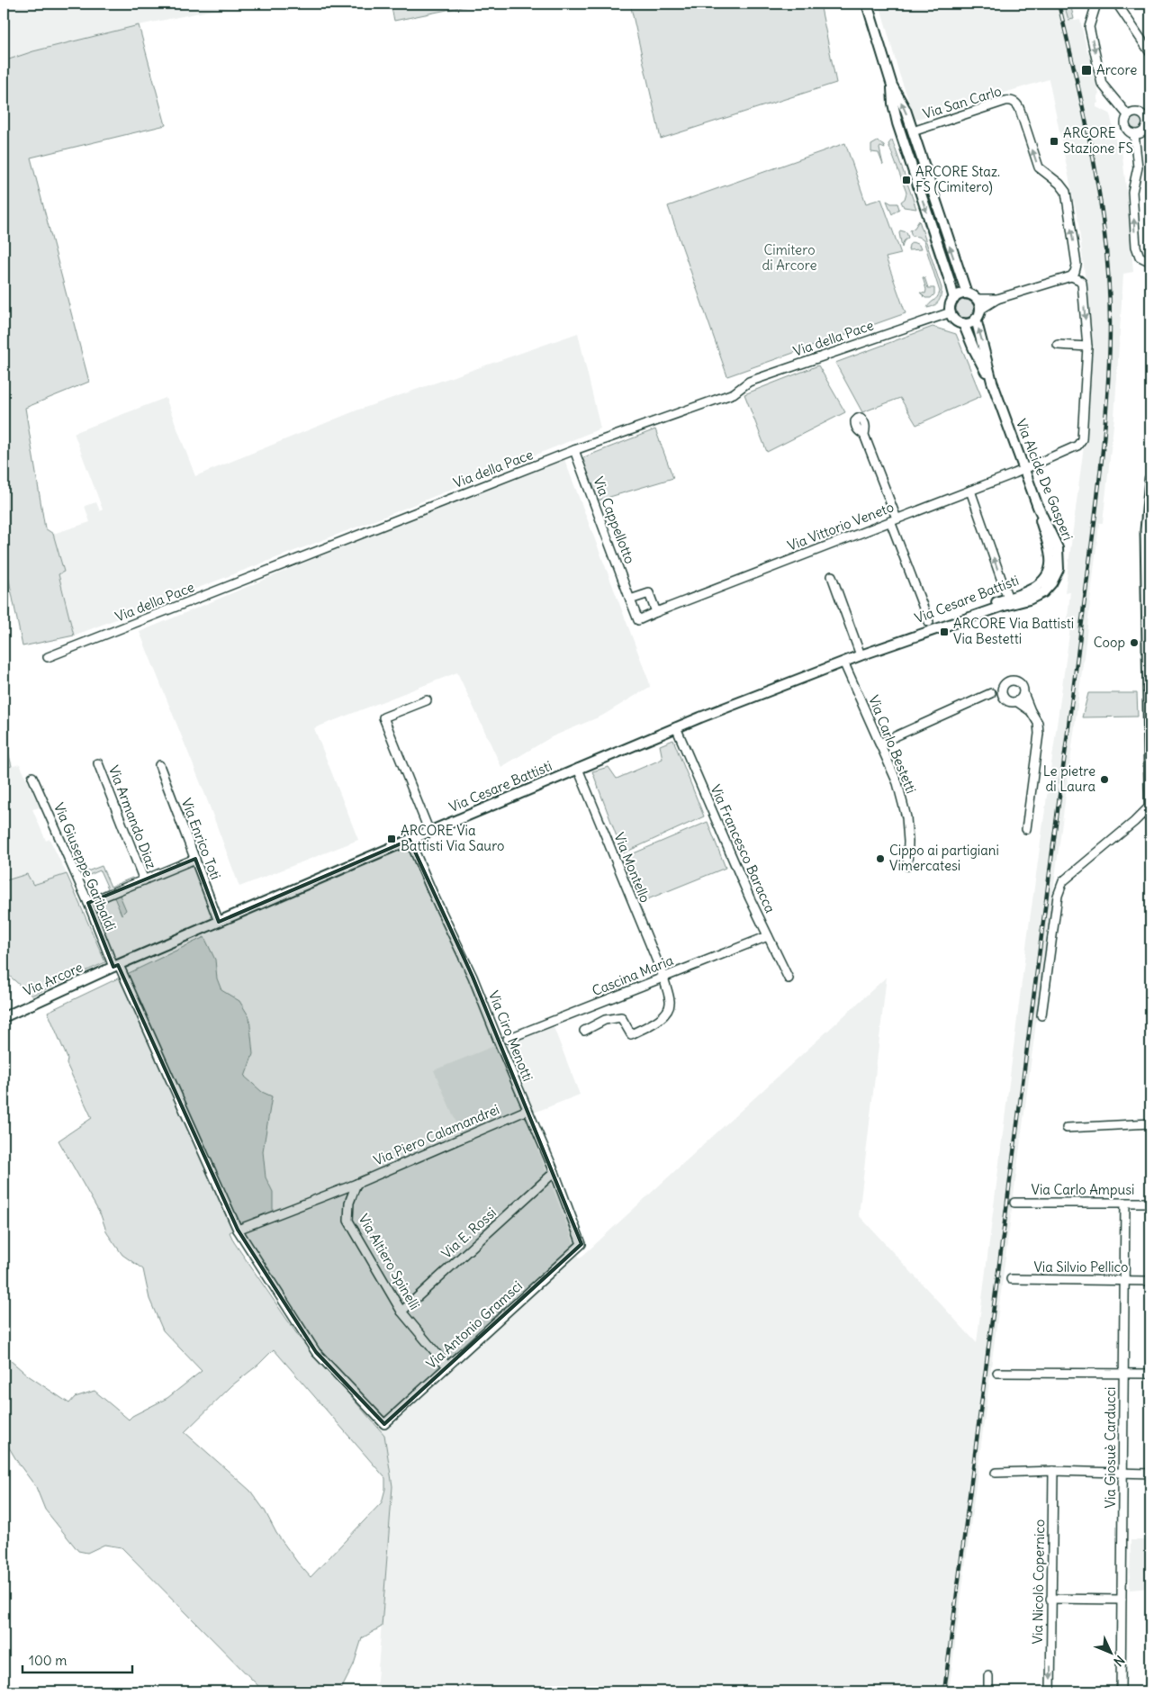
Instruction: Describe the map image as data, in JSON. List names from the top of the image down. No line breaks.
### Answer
{"streets":{"street":["Via San Carlo","Via della Pace","Via Alcide De Gasperi","Via Cappellotto","Via Vittorio Veneto","Via Cesare Battisti","Via Carlo Bestetti","Via Armando Diaz","Via Enrico Toti","Via Francesco Baracca","Via Giuseppe Garibaldi","Via Montello","Cascina Maria","Via Arcore","Via Ciro Menotti","Via Piero Calamandrei","Via Carlo Ampusi","Via E. Rossi","Via Altiero Spinelli","Via Silvio Pellico","Via Antonio Gramsci","Via Giosuè Carducci","Via Nicolò Copernico"]},"crossings":[["Via della Pace","Via Alcide De Gasperi"],["Via della Pace","Via Cappellotto"],["Via Alcide De Gasperi","Via Vittorio Veneto"],["Via Alcide De Gasperi","Via Cesare Battisti"],["Via Cappellotto","Via Vittorio Veneto"],["Via Cesare Battisti","Via Carlo Bestetti"],["Via Cesare Battisti","Via Enrico Toti"],["Via Cesare Battisti","Via Francesco Baracca"],["Via Cesare Battisti","Via Giuseppe Garibaldi"],["Via Cesare Battisti","Via Montello"],["Via Cesare Battisti","Via Arcore"],["Via Cesare Battisti","Via Ciro Menotti"],["Via Francesco Baracca","Cascina Maria"],["Via Giuseppe Garibaldi","Via Arcore"],["Via Giuseppe Garibaldi","Via Piero Calamandrei"],["Via Giuseppe Garibaldi","Via Antonio Gramsci"],["Via Montello","Cascina Maria"],["Via Ciro Menotti","Via Piero Calamandrei"],["Via Ciro Menotti","Via E. Rossi"],["Via Ciro Menotti","Via Antonio Gramsci"],["Via Piero Calamandrei","Via Altiero Spinelli"],["Via Carlo Ampusi","Via Giosuè Carducci"],["Via E. Rossi","Via Altiero Spinelli"],["Via Altiero Spinelli","Via Antonio Gramsci"],["Via Silvio Pellico","Via Giosuè Carducci"]],"one_way":["Via Nicolò Copernico"],"parks":["Cimitero di Arcore"],"places":{"transit":["Arcore","ARCORE Stazione FS","ARCORE Staz. FS (Cimitero)","ARCORE Via Battisti Via Bestetti","ARCORE Via Battisti Via Sauro"],"other":["Coop","Le pietre di Laura","Cippo ai partigiani Vimercatesi"]},"scale_bar":"100 m","north":"bottom right"}
